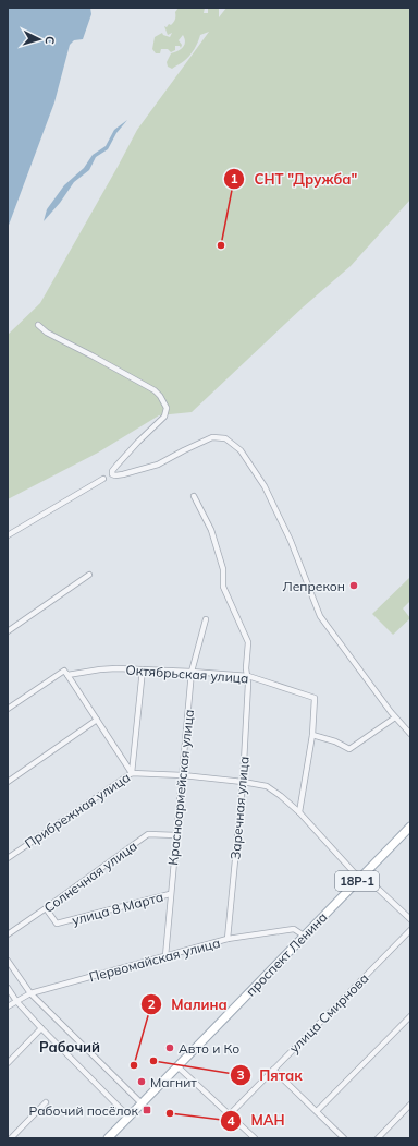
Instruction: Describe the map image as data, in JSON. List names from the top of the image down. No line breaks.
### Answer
{"streets":{"main road":["18Р-1","проспект Ленина"],"street":["Октябрьская улица","Красноармейская улица","Заречная улица","Прибрежная улица","Солнечная улица","улица 8 Марта","Первомайская улица","улица Смирнова"]},"crossings":[["Октябрьская улица","Красноармейская улица"],["Октябрьская улица","Заречная улица"],["Октябрьская улица","Прибрежная улица"],["Красноармейская улица","Прибрежная улица"],["Красноармейская улица","Солнечная улица"],["Красноармейская улица","улица 8 Марта"],["Красноармейская улица","Первомайская улица"],["Заречная улица","Прибрежная улица"],["Заречная улица","Первомайская улица"],["Прибрежная улица","проспект Ленина"],["Солнечная улица","улица 8 Марта"],["проспект Ленина","Первомайская улица"]],"districts":["Рабочий"],"places":{"other":["СНТ \"Дружба\"","Лепрекон","Авто и Ко","Пятак","Малина","Магнит","МАН"],"transit":["Рабочий посёлок"]},"north":"right"}
